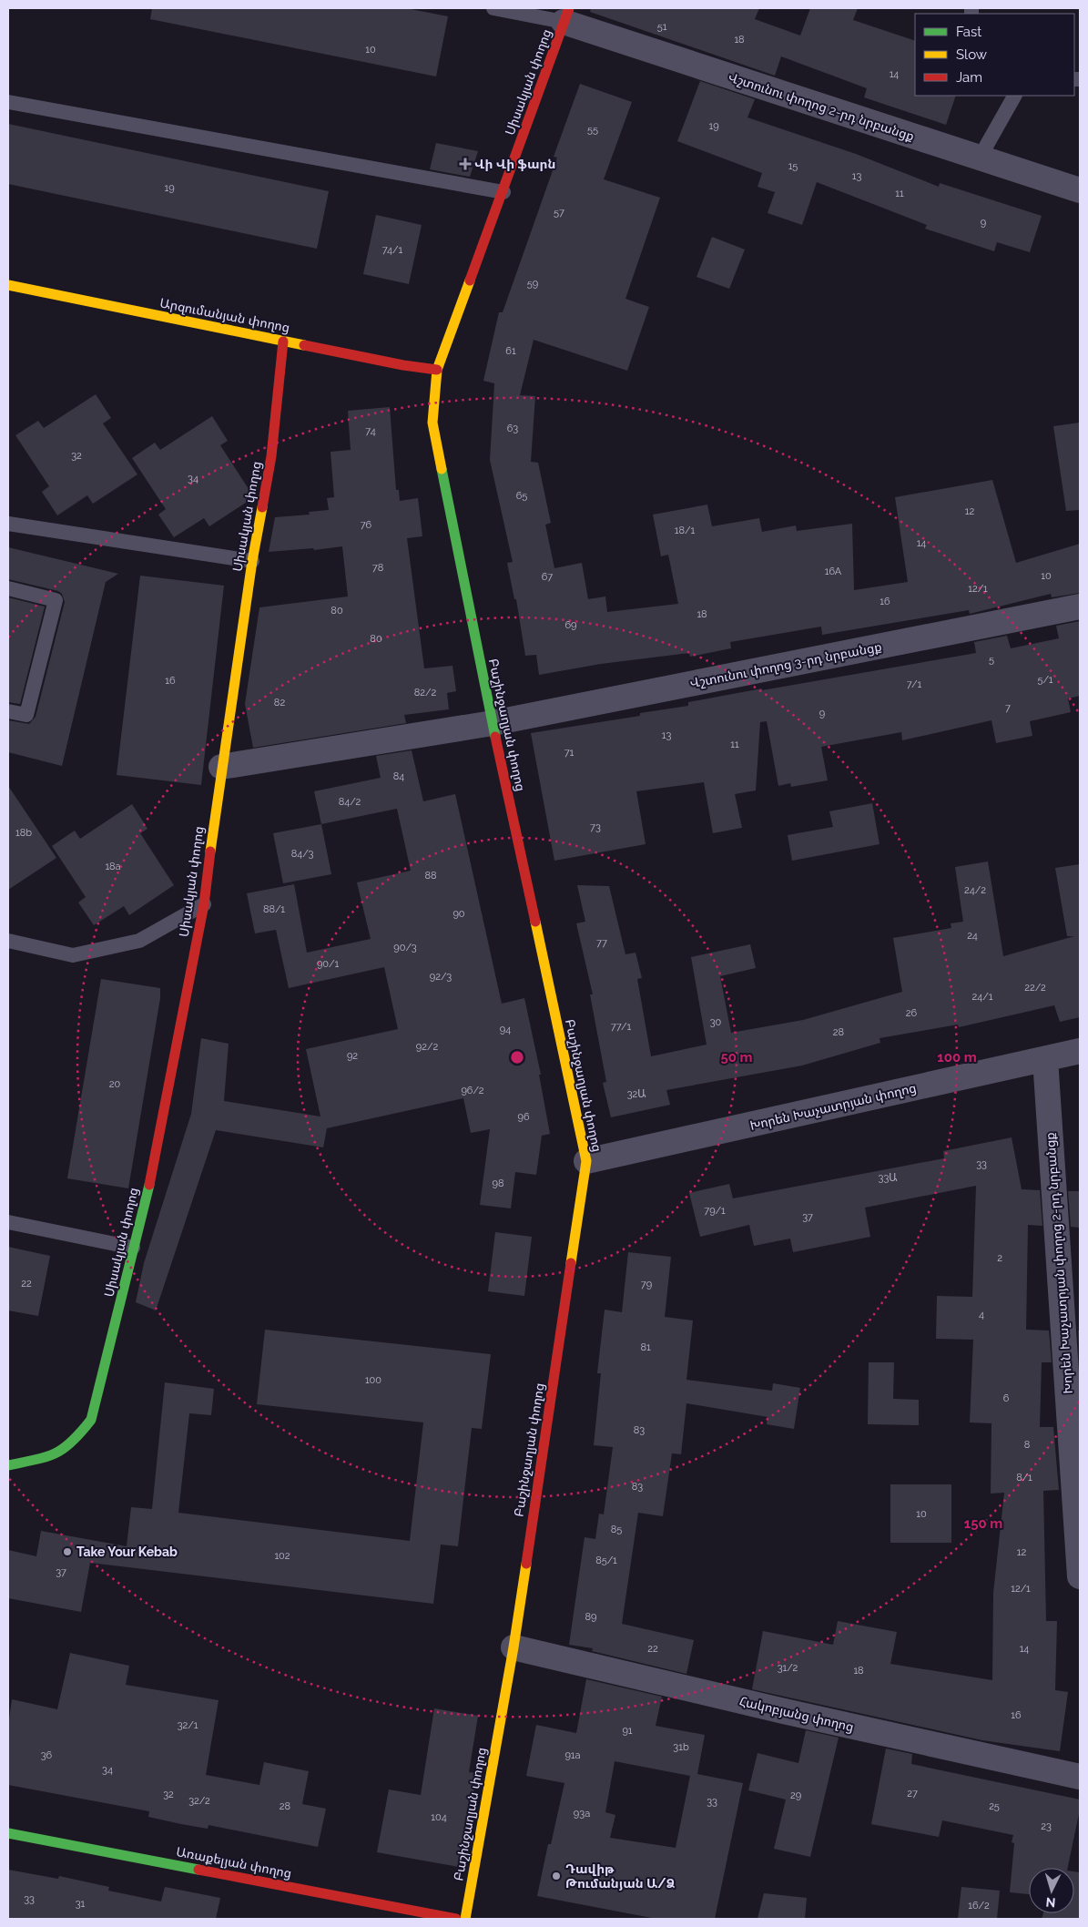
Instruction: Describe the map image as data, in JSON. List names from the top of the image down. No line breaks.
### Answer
{"streets":{"main road":["Սիսակյան փողոց","Արզումանյան փողոց","Բաշինջաղյան փողոց","Առաքելյան փողոց"],"street":["Վշտունու փողոց 2-րդ նրբանցք","Վշտունու փողոց 3-րդ նրբանցք","Խորեն Խաչատրյան փողոց","Խորեն Խաչատրյան փողոց 2-րդ նրբանցք","Հակոբյանց փողոց"]},"crossings":[["Սիսակյան փողոց","Վշտունու փողոց 2-րդ նրբանցք"],["Սիսակյան փողոց","Արզումանյան փողոց"],["Սիսակյան փողոց","Վշտունու փողոց 3-րդ նրբանցք"],["Սիսակյան փողոց","Բաշինջաղյան փողոց"],["Արզումանյան փողոց","Բաշինջաղյան փողոց"],["Վշտունու փողոց 3-րդ նրբանցք","Բաշինջաղյան փողոց"],["Բաշինջաղյան փողոց","Խորեն Խաչատրյան փողոց"],["Բաշինջաղյան փողոց","Հակոբյանց փողոց"],["Խորեն Խաչատրյան փողոց","Խորեն Խաչատրյան փողոց 2-րդ նրբանցք"]],"places":{"health":["Վի Վի ֆարն"],"other":["Take Your Kebab","Դավիթ Թումանյան Ա/Ձ"]},"house_numbers":["51","18","10","14","19","55","15","13","19","11","57","9","74/1","59","61","63","74","32","34","65","12","76","18/1","14","78","16A","10","67","12/1","16","80","18","69","80","5","5/1","16","7/1","82/2","82","7","9","13","11","71","84","84/2","73","18b","84/3","18a","88","24/2","88/1","90","24","77","90/3","90/1","92/3","22/2","24/1","26","30","77/1","94","28","92/2","92","20","96/2","32Ա","96","33","33Ա","98","79/1","37","2","22","79","4","81","100","6","83","8","8/1","83","10","85","12","102","85/1","37","12/1","89","22","14","31/2","18","16","32/1","91","31b","36","91a","34","27","32","29","32/2","33","28","25","93a","104","23","33","31","16/2"],"legend":["Fast","Slow","Jam"],"north":"bottom","rings":["50 m","100 m","150 m"]}
